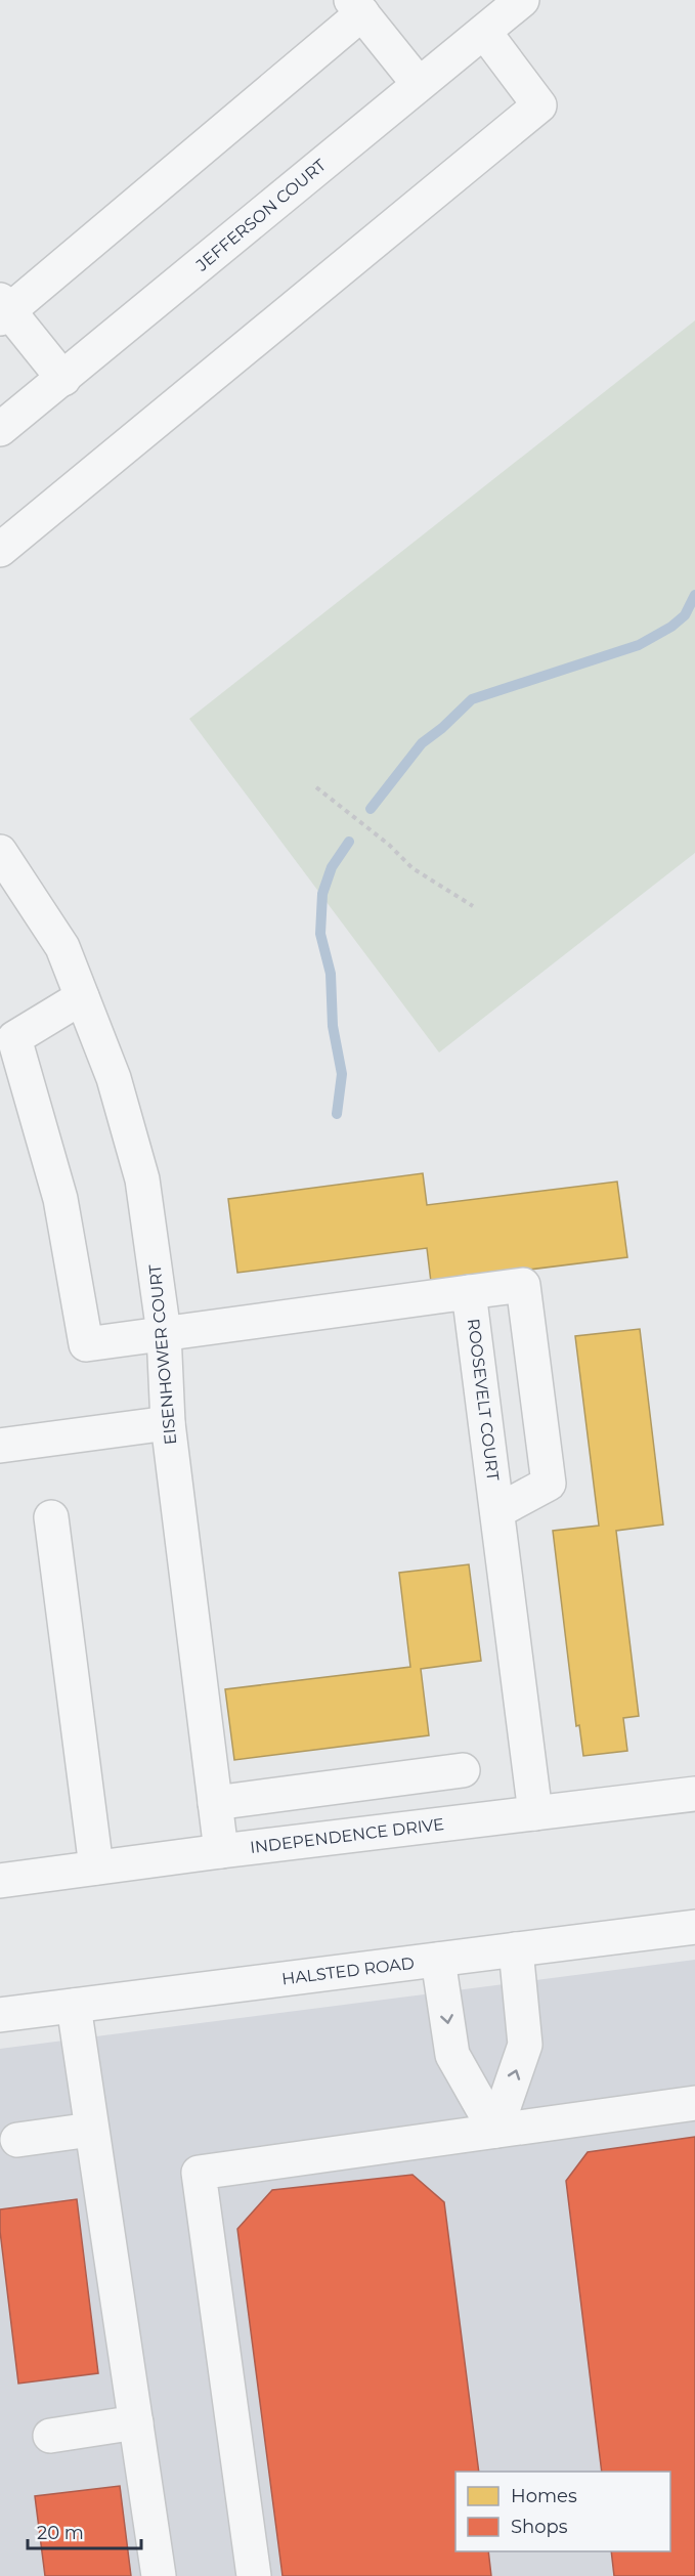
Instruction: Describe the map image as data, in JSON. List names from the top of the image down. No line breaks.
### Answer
{"streets":{"street":["JEFFERSON COURT","EISENHOWER COURT","ROOSEVELT COURT","INDEPENDENCE DRIVE","HALSTED ROAD"]},"crossings":[["EISENHOWER COURT","INDEPENDENCE DRIVE"],["ROOSEVELT COURT","INDEPENDENCE DRIVE"]],"legend":["Homes","Shops"],"scale_bar":"20 m"}
